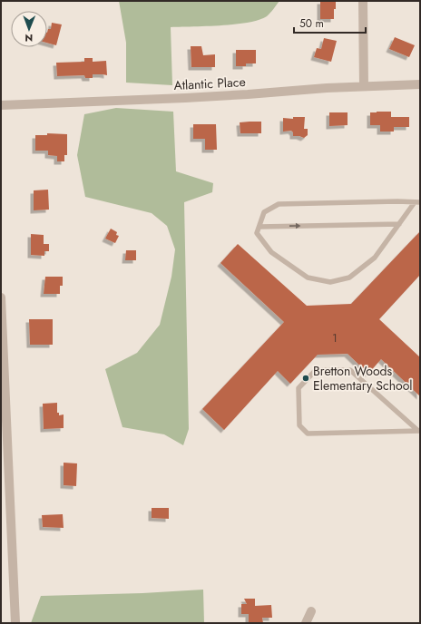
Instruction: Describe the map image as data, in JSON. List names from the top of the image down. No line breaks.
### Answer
{"streets":{"street":["Atlantic Place"]},"places":["Bretton Woods Elementary School"],"house_numbers":["1"],"scale_bar":"50 m","north":"bottom"}
